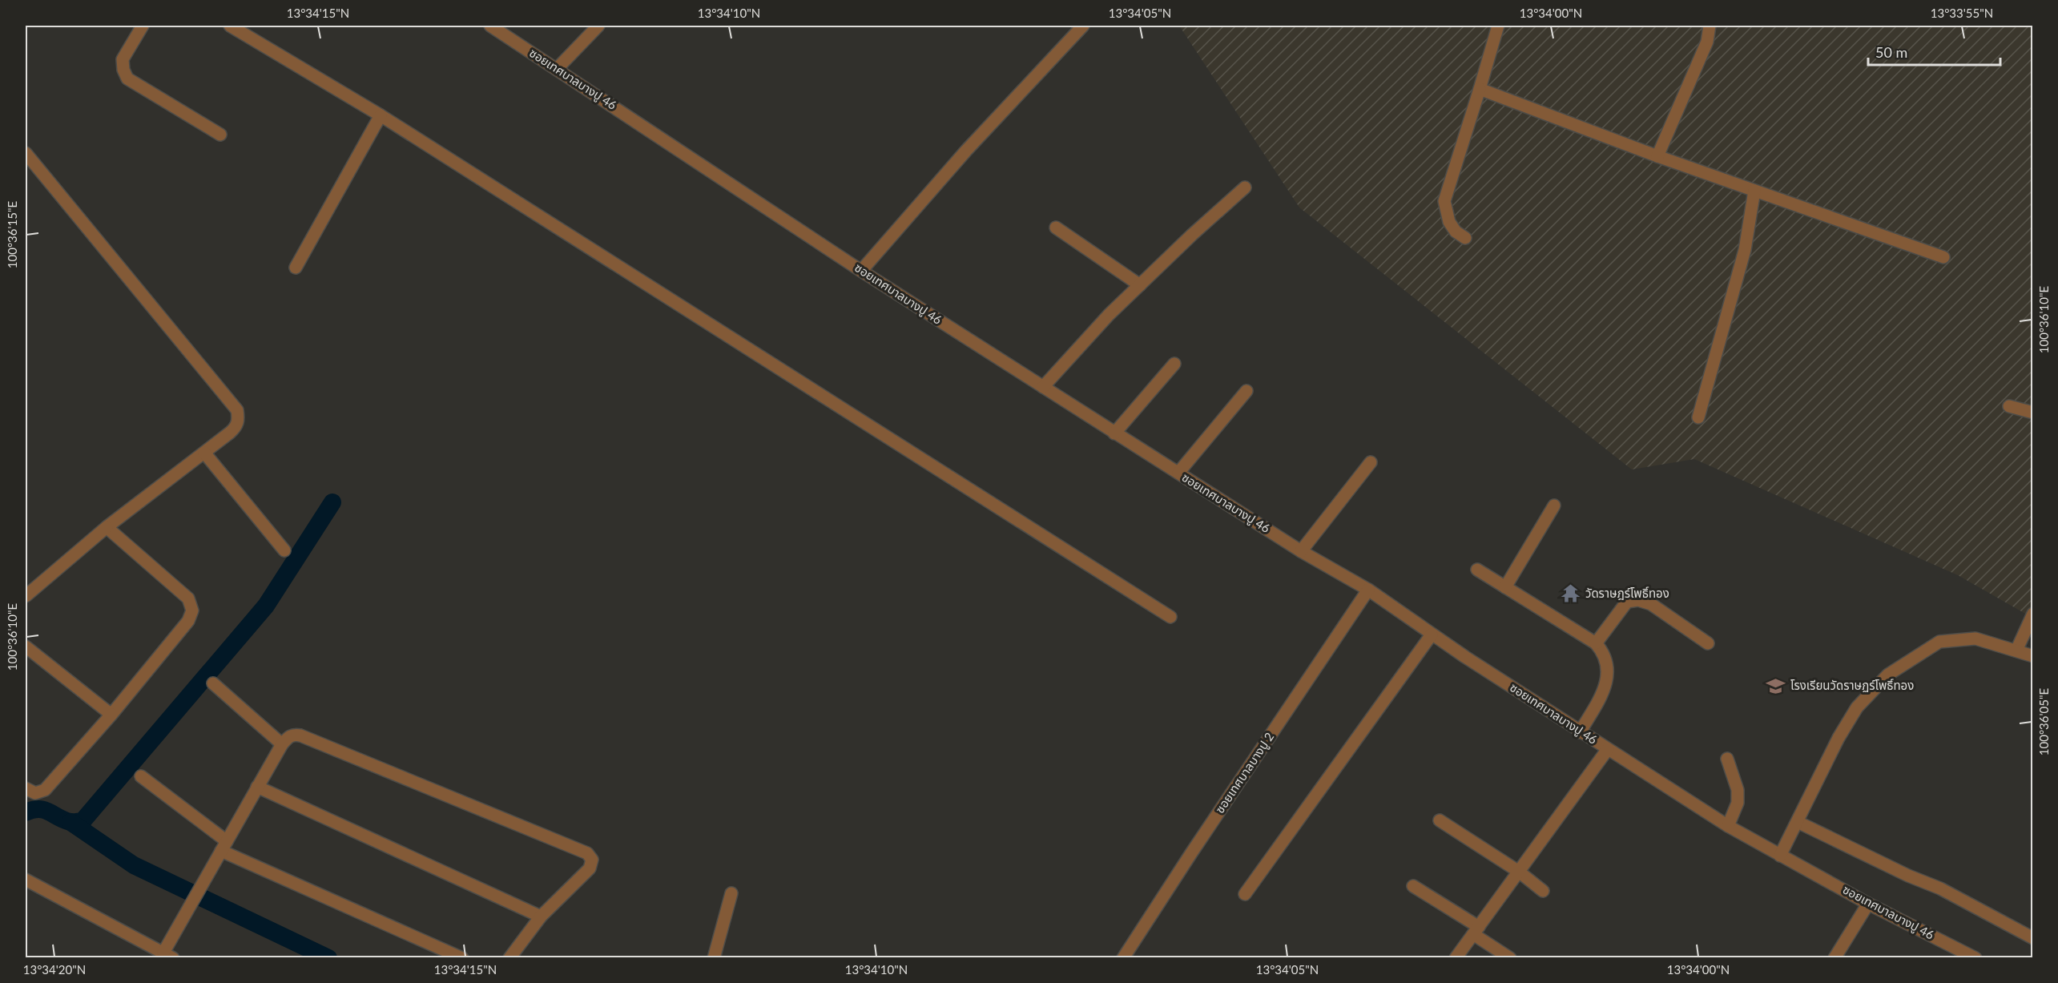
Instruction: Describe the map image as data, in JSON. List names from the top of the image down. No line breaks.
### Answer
{"streets":{"street":["ซอยเทศบาลบางปู 46","ซอยเทศบาลบางปู 2"]},"crossings":[["ซอยเทศบาลบางปู 46","ซอยเทศบาลบางปู 2"]],"places":{"temple":["วัดราษฎร์โพธิ์ทอง"],"school or university":["โรงเรียนวัดราษฏร์โพธิ์ทอง"]},"scale_bar":"50 m","coordinates":["13°34'15\"N","13°34'10\"N","13°34'05\"N","13°34'00\"N","13°33'55\"N","100°36'15\"E","100°36'10\"E","100°36'05\"E","13°34'20\"N"]}
